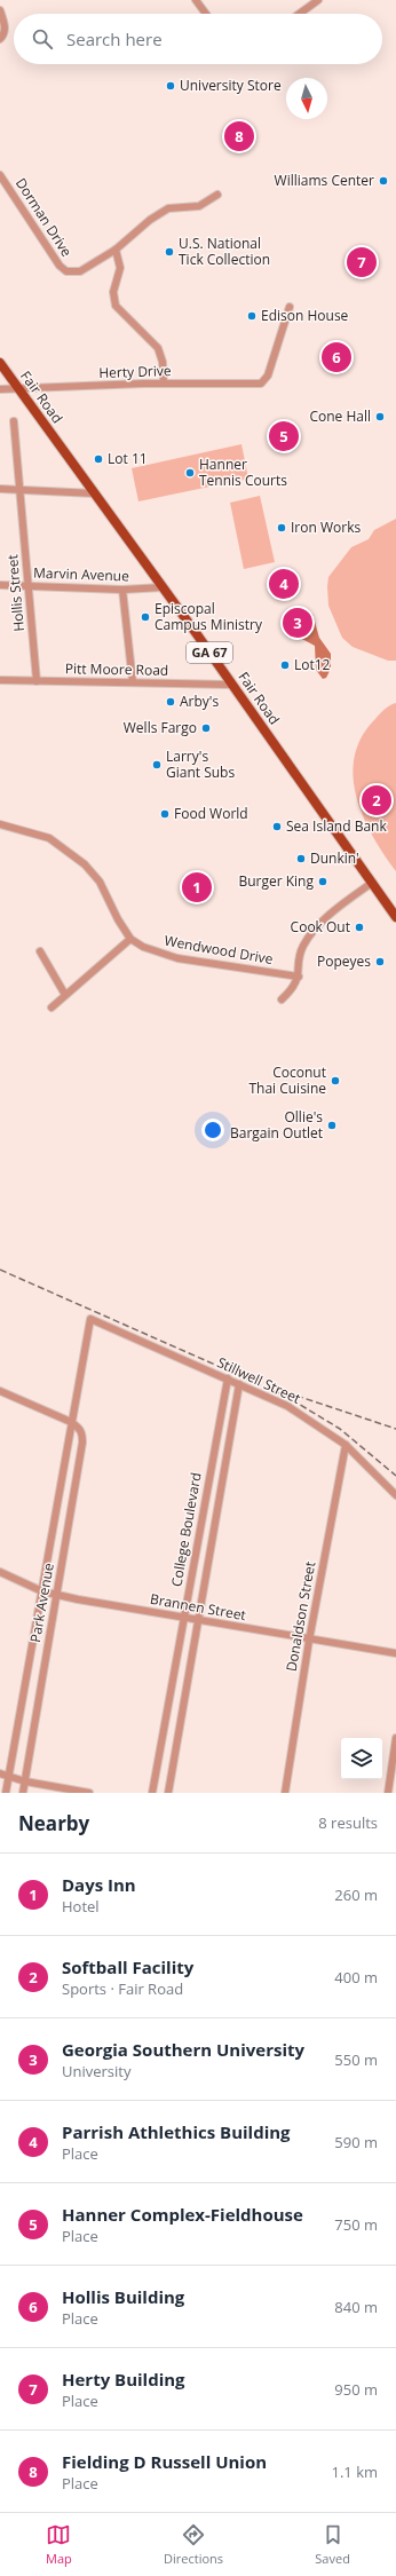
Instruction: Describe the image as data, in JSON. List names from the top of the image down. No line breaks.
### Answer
{"streets":{"main road":["Fair Road","GA 67"],"street":["Dorman Drive","Herty Drive","Marvin Avenue","Hollis Street","Pitt Moore Road","Wendwood Drive","Stillwell Street","College Boulevard","Park Avenue","Brannen Street","Donaldson Street"]},"crossings":[["Herty Drive","Fair Road"],["Fair Road","Marvin Avenue"],["Fair Road","Pitt Moore Road"],["Marvin Avenue","Hollis Street"],["Hollis Street","Pitt Moore Road"],["Stillwell Street","College Boulevard"],["Stillwell Street","Park Avenue"],["Stillwell Street","Donaldson Street"],["College Boulevard","Brannen Street"],["Park Avenue","Brannen Street"],["Brannen Street","Donaldson Street"]],"places":["University Store","Williams Center","U.S. National Tick Collection","Edison House","Cone Hall","Lot 11","Hanner Tennis Courts","Iron Works","Episcopal Campus Ministry","Lot12","Arby's","Wells Fargo","Larry's Giant Subs","Food World","Sea Island Bank","Dunkin'","Burger King","Cook Out","Popeyes","Coconut Thai Cuisine","Ollie's Bargain Outlet"],"north":"bottom","page":{"search":"Search here","pins":["8","7","6","5","4","3","2","1"],"heading":["Nearby","8 results"],"list":[{"mark":"1","name":"Days Inn","note":"Hotel","value":"260 m"},{"mark":"2","name":"Softball Facility","note":"Sports · Fair Road","value":"400 m"},{"mark":"3","name":"Georgia Southern University","note":"University","value":"550 m"},{"mark":"4","name":"Parrish Athlethics Building","note":"Place","value":"590 m"},{"mark":"5","name":"Hanner Complex-Fieldhouse","note":"Place","value":"750 m"},{"mark":"6","name":"Hollis Building","note":"Place","value":"840 m"},{"mark":"7","name":"Herty Building","note":"Place","value":"950 m"},{"mark":"8","name":"Fielding D Russell Union","note":"Place","value":"1.1 km"}],"nav":["Map","Directions","Saved"]}}
